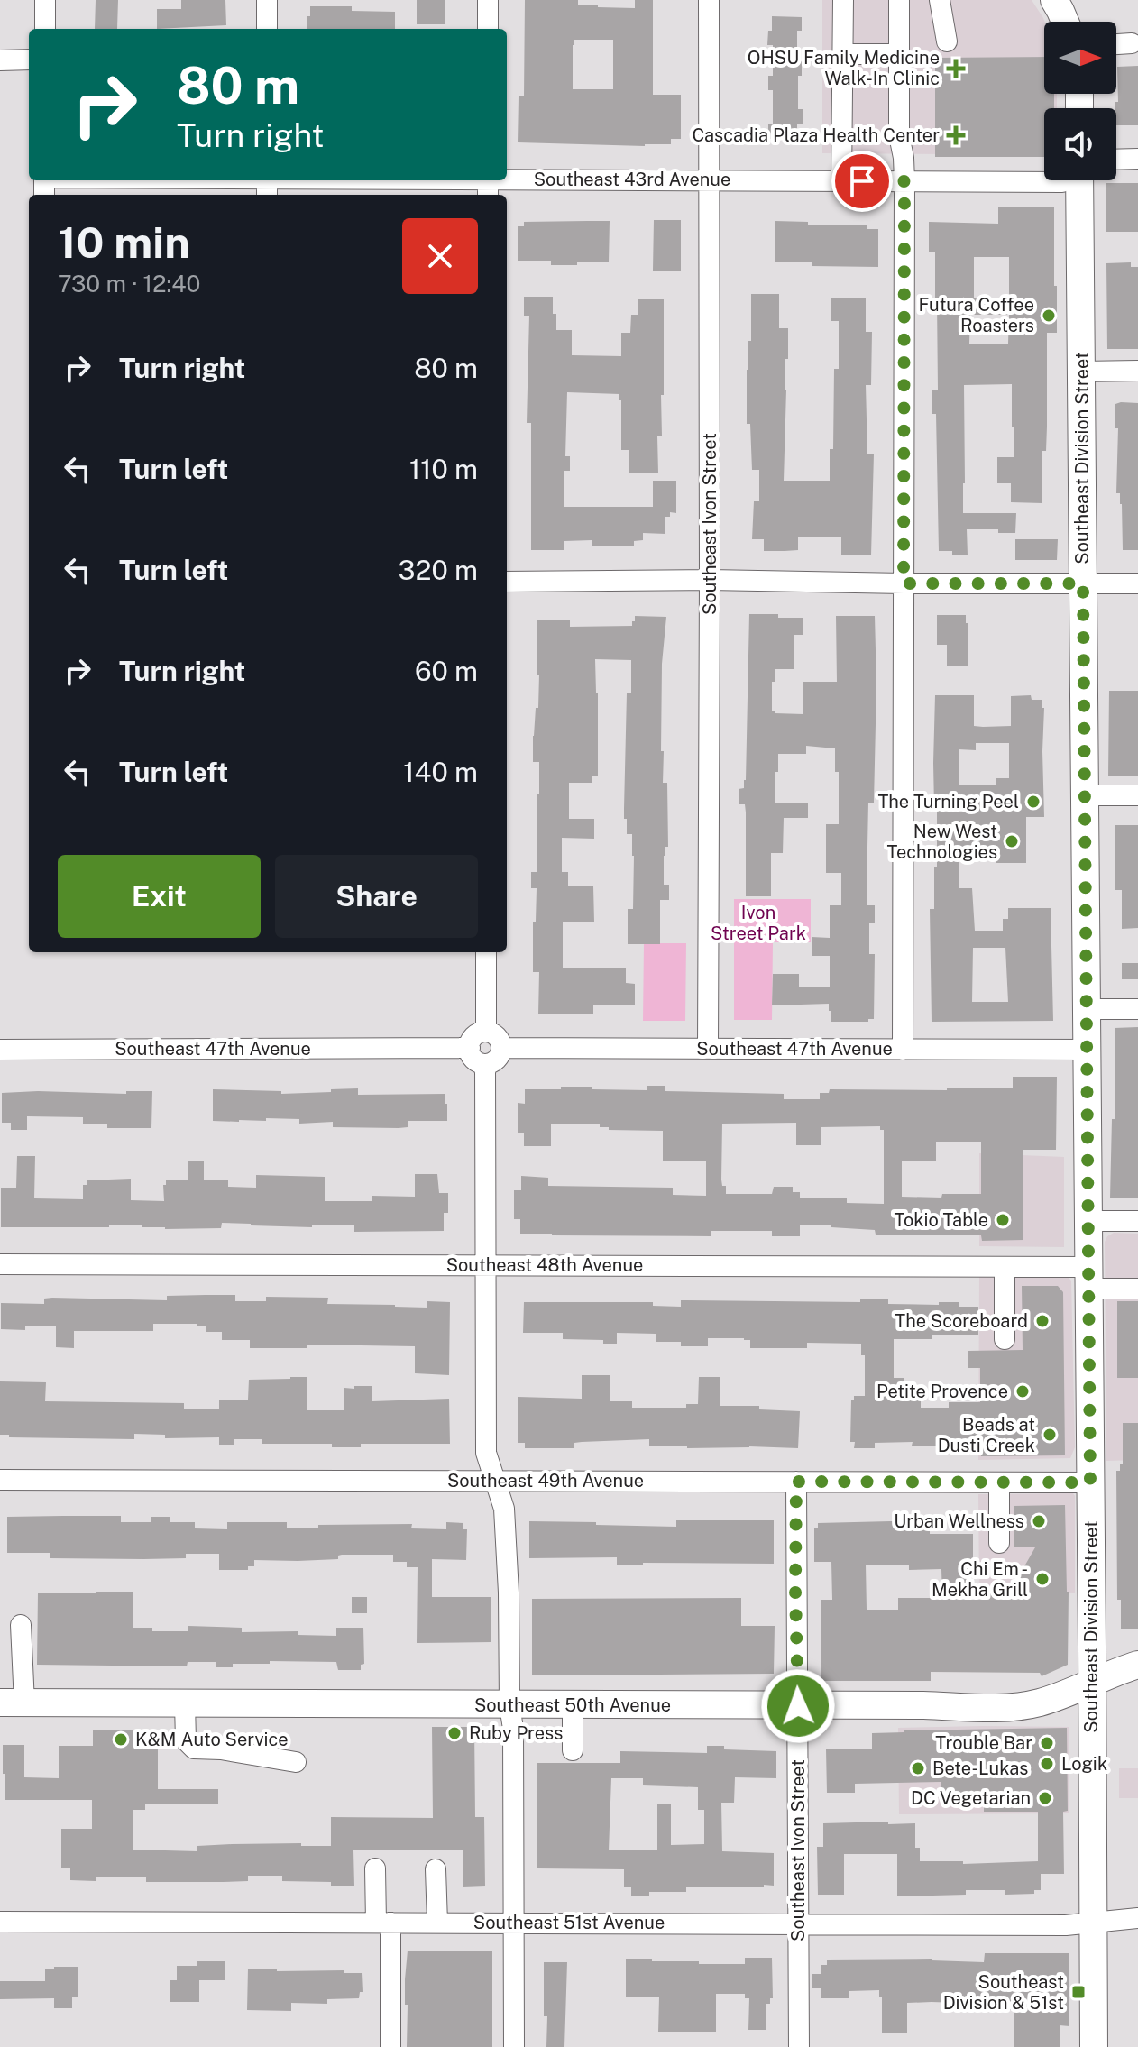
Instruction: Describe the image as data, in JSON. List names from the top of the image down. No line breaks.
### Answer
{"streets":{"main road":["Southeast Division Street","Southeast 50th Avenue"],"street":["Southeast 43rd Avenue","Southeast Ivon Street","Southeast 47th Avenue","Southeast 48th Avenue","Southeast 49th Avenue","Southeast 51st Avenue"]},"crossings":[["Southeast 43rd Avenue","Southeast Ivon Street"],["Southeast Division Street","Southeast 47th Avenue"],["Southeast Division Street","Southeast 48th Avenue"],["Southeast Division Street","Southeast 49th Avenue"],["Southeast Division Street","Southeast 50th Avenue"],["Southeast Division Street","Southeast 51st Avenue"],["Southeast Ivon Street","Southeast 47th Avenue"],["Southeast Ivon Street","Southeast 49th Avenue"],["Southeast Ivon Street","Southeast 50th Avenue"],["Southeast Ivon Street","Southeast 51st Avenue"]],"parks":["Ivon Street Park"],"places":{"health":["OHSU Family Medicine Walk-In Clinic","Cascadia Plaza Health Center"],"other":["Futura Coffee Roasters","The Turning Peel","New West Technologies","Tokio Table","The Scoreboard","Petite Provence","Beads at Dusti Creek","Urban Wellness","Chi Em - Mekha Grill","Ruby Press","K&M Auto Service","Trouble Bar","Logik","Bete-Lukas","DC Vegetarian"],"transit":["Southeast Division & 51st"]},"north":"right","page":{"turn":["80 m","Turn right"],"heading":["10 min","730 m · 12:40"],"list":[{"name":"Turn right","value":"80 m"},{"name":"Turn left","value":"110 m"},{"name":"Turn left","value":"320 m"},{"name":"Turn right","value":"60 m"},{"name":"Turn left","value":"140 m"}],"buttons":["Exit","Share"]}}
